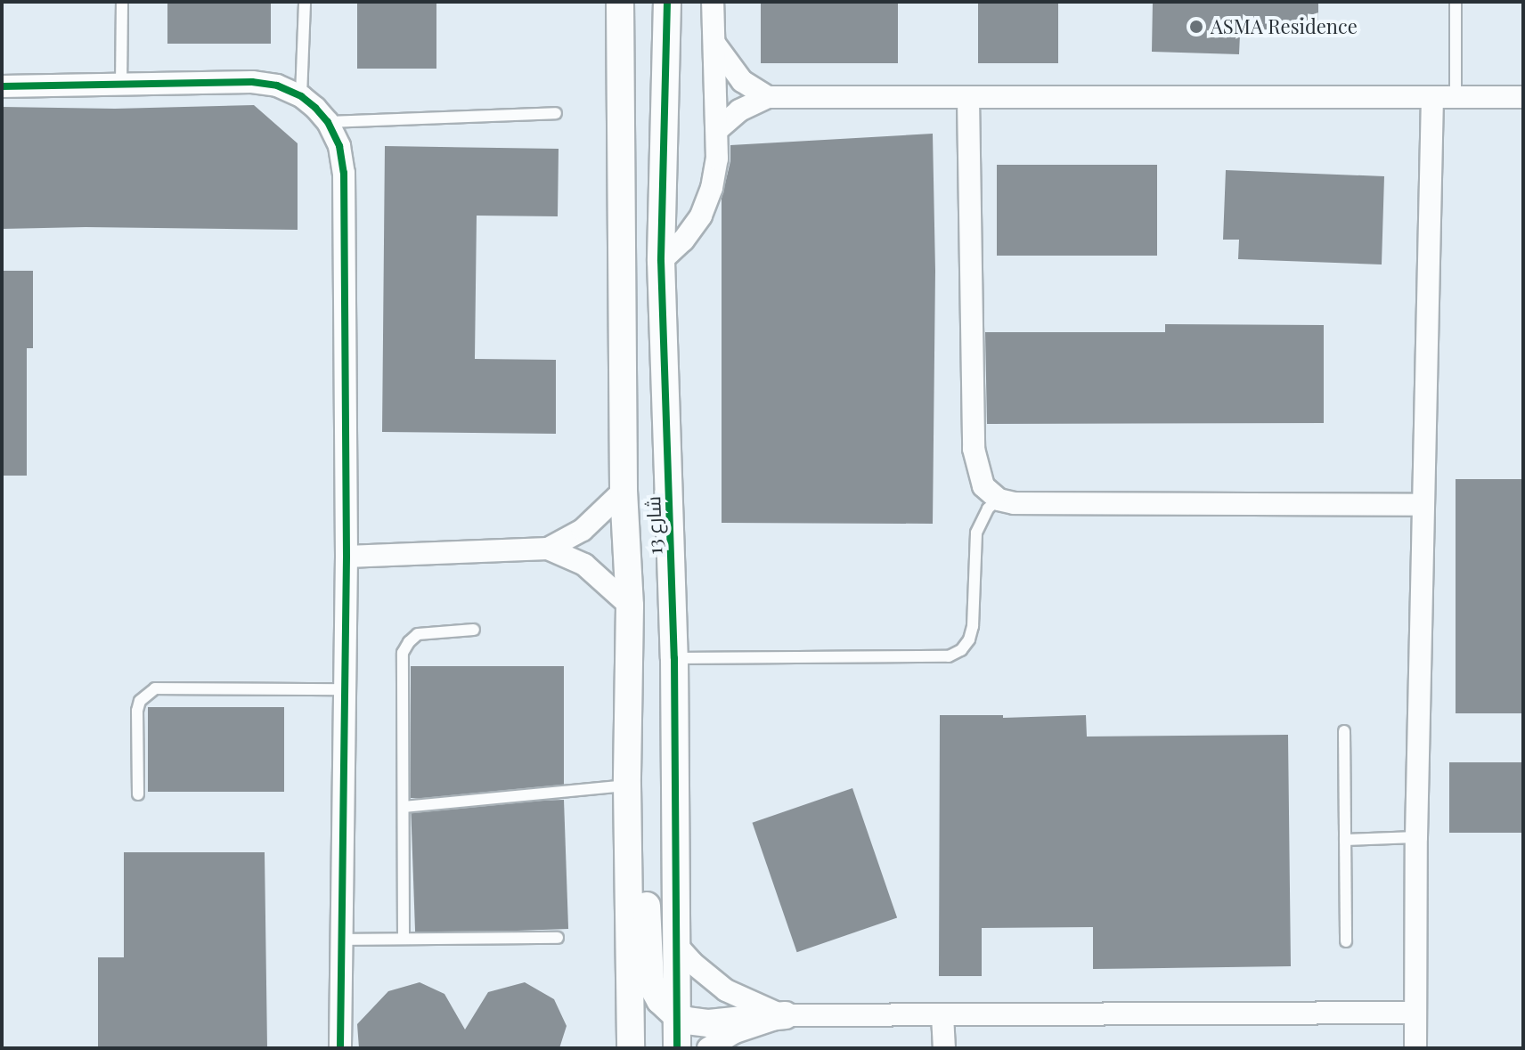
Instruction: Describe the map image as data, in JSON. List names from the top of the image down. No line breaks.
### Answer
{"streets":{"street":["شارع 13"]},"places":["ASMA Residence"]}
